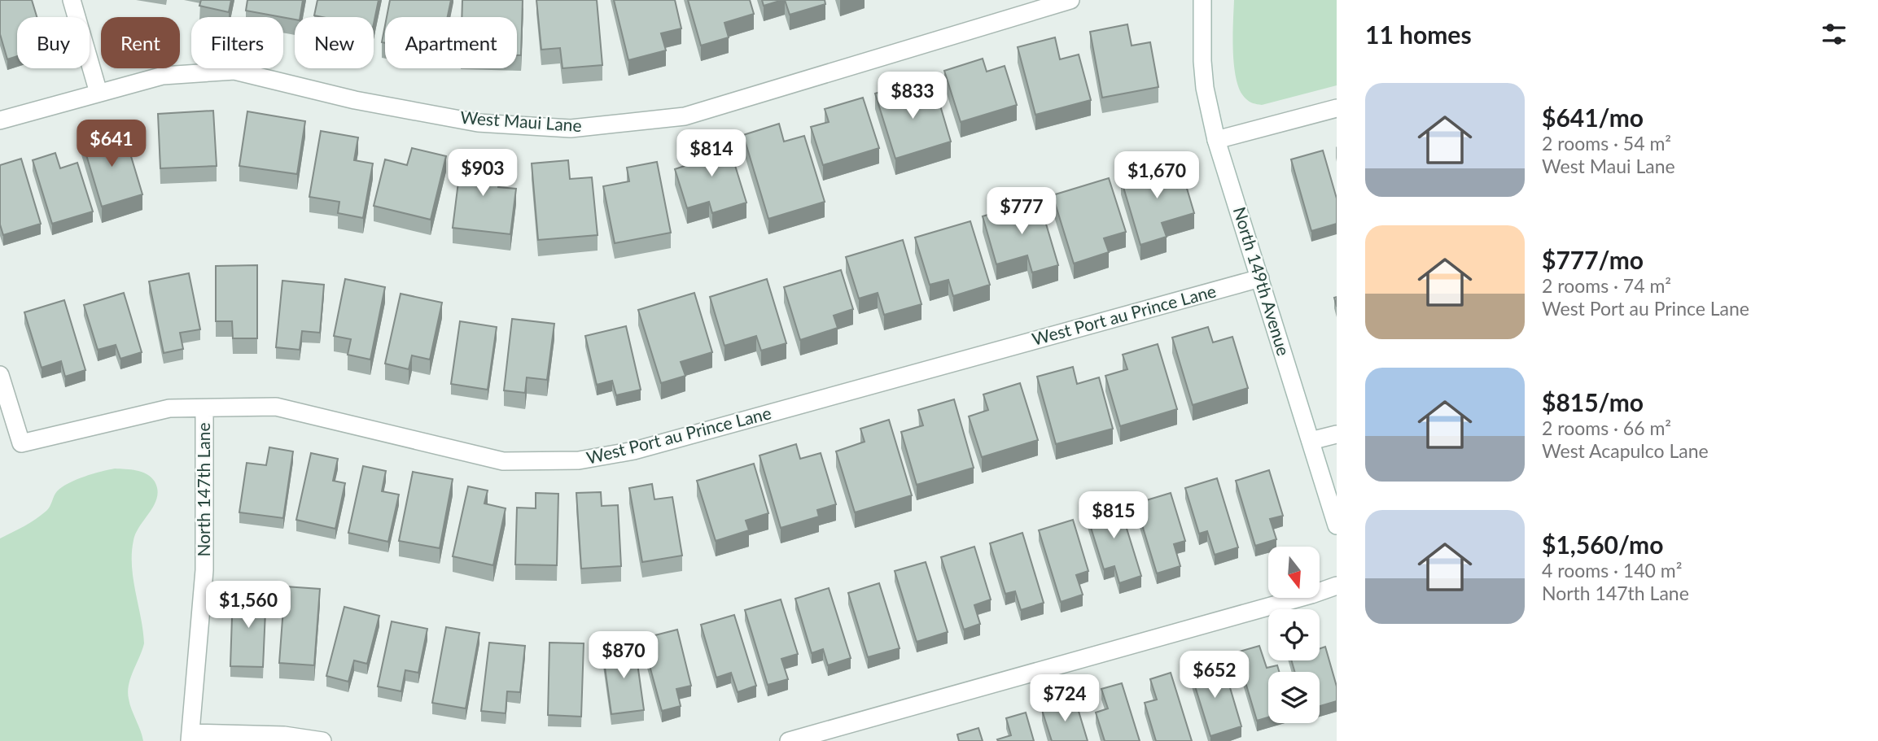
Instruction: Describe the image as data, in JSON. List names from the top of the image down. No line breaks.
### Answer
{"streets":{"street":["West Maui Lane","North 149th Avenue","West Port au Prince Lane","North 147th Lane"]},"crossings":[["North 149th Avenue","West Port au Prince Lane"],["West Port au Prince Lane","North 147th Lane"]],"north":"bottom","page":{"heading":"11 homes","chip":["Buy","Rent","Filters","New","Apartment"],"list":[{"name":"$641/mo","note":"2 rooms · 54 m² · West Maui Lane"},{"name":"$777/mo","note":"2 rooms · 74 m² · West Port au Prince Lane"},{"name":"$815/mo","note":"2 rooms · 66 m² · West Acapulco Lane"},{"name":"$1,560/mo","note":"4 rooms · 140 m² · North 147th Lane"}],"price":["$833","$641","$814","$903","$1,670","$777","$815","$1,560","$870","$652","$724"]}}
